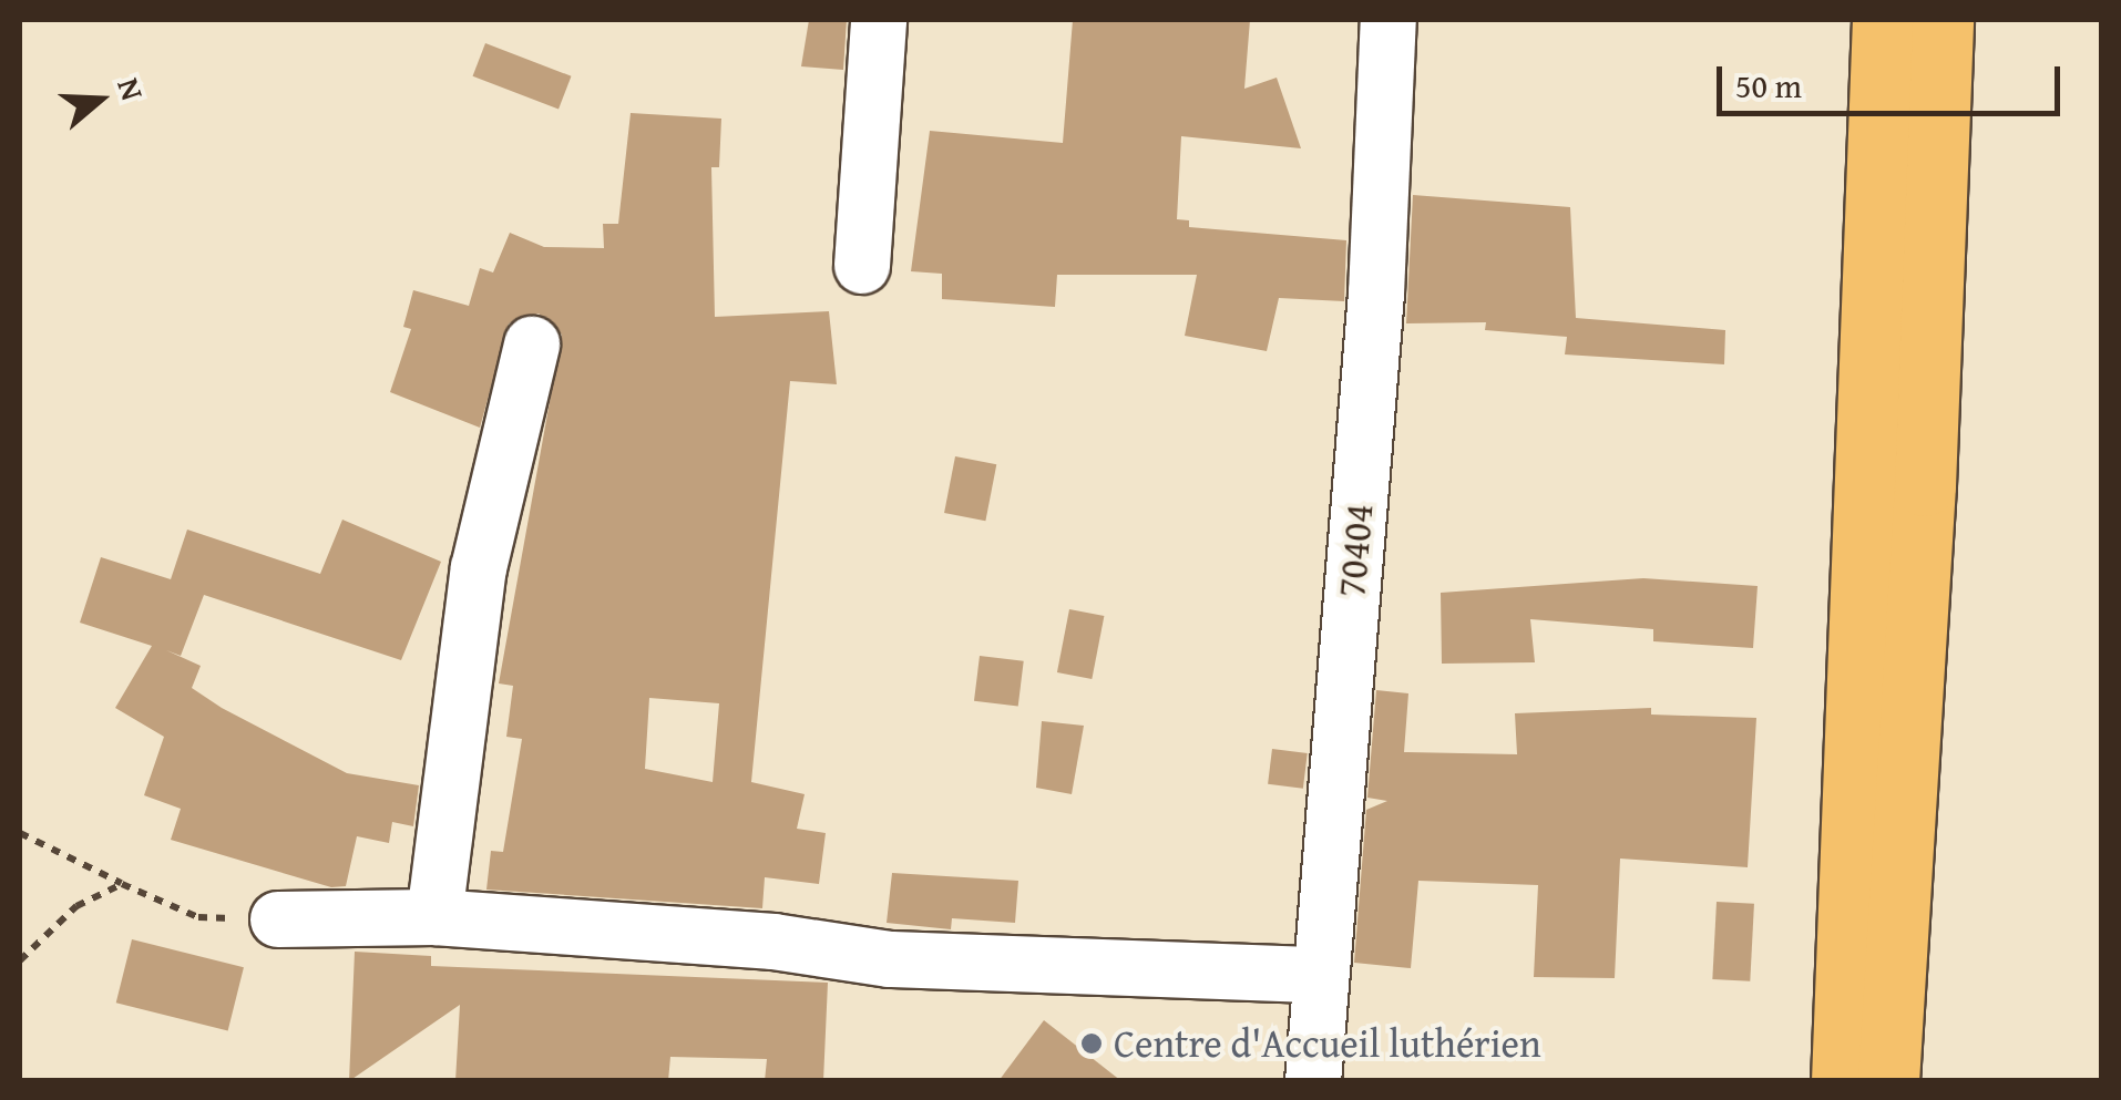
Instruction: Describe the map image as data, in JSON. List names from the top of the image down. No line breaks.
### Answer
{"streets":{"street":["70404"]},"places":["Centre d'Accueil luthérien"],"scale_bar":"50 m","north":"right"}
